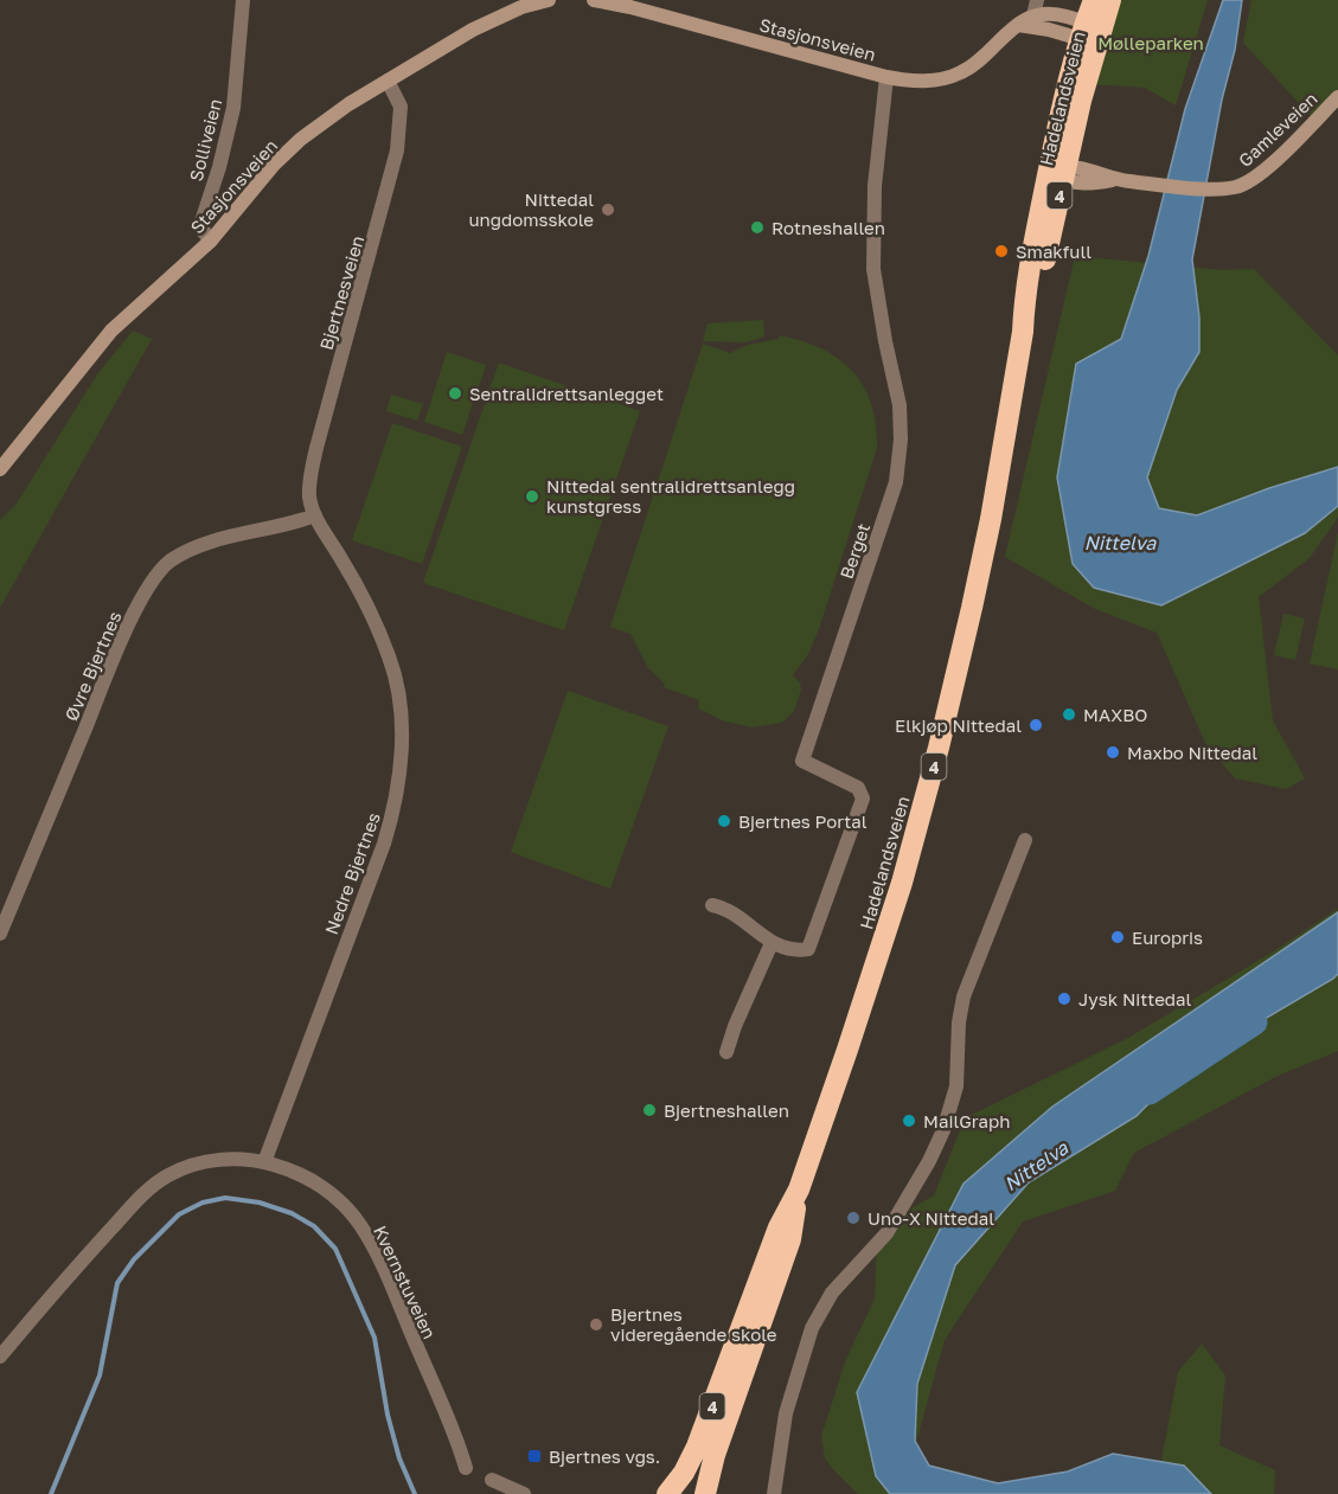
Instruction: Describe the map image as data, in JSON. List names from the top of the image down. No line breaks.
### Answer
{"streets":{"highway":["Hadelandsveien","4"],"main road":["Stasjonsveien","Gamleveien"],"street":["Solliveien","Bjertnesveien","Berget","Øvre Bjertnes","Nedre Bjertnes","Kvernstuveien"]},"crossings":[["Stasjonsveien","Solliveien"],["Stasjonsveien","Bjertnesveien"],["Stasjonsveien","Berget"],["Hadelandsveien","Gamleveien"],["Bjertnesveien","Øvre Bjertnes"],["Bjertnesveien","Nedre Bjertnes"],["Øvre Bjertnes","Nedre Bjertnes"],["Nedre Bjertnes","Kvernstuveien"]],"water":["Nittelva"],"parks":["Mølleparken"],"places":{"other":["Nittedal ungdomsskole","Rotneshallen","Smakfull","Sentralidrettsanlegget","Nittedal sentralidrettsanlegg kunstgress","MAXBO","Elkjøp Nittedal","Maxbo Nittedal","Bjertnes Portal","Europris","Jysk Nittedal","Bjertneshallen","MailGraph","Uno-X Nittedal","Bjertnes videregående skole"],"transit":["Bjertnes vgs."]}}
